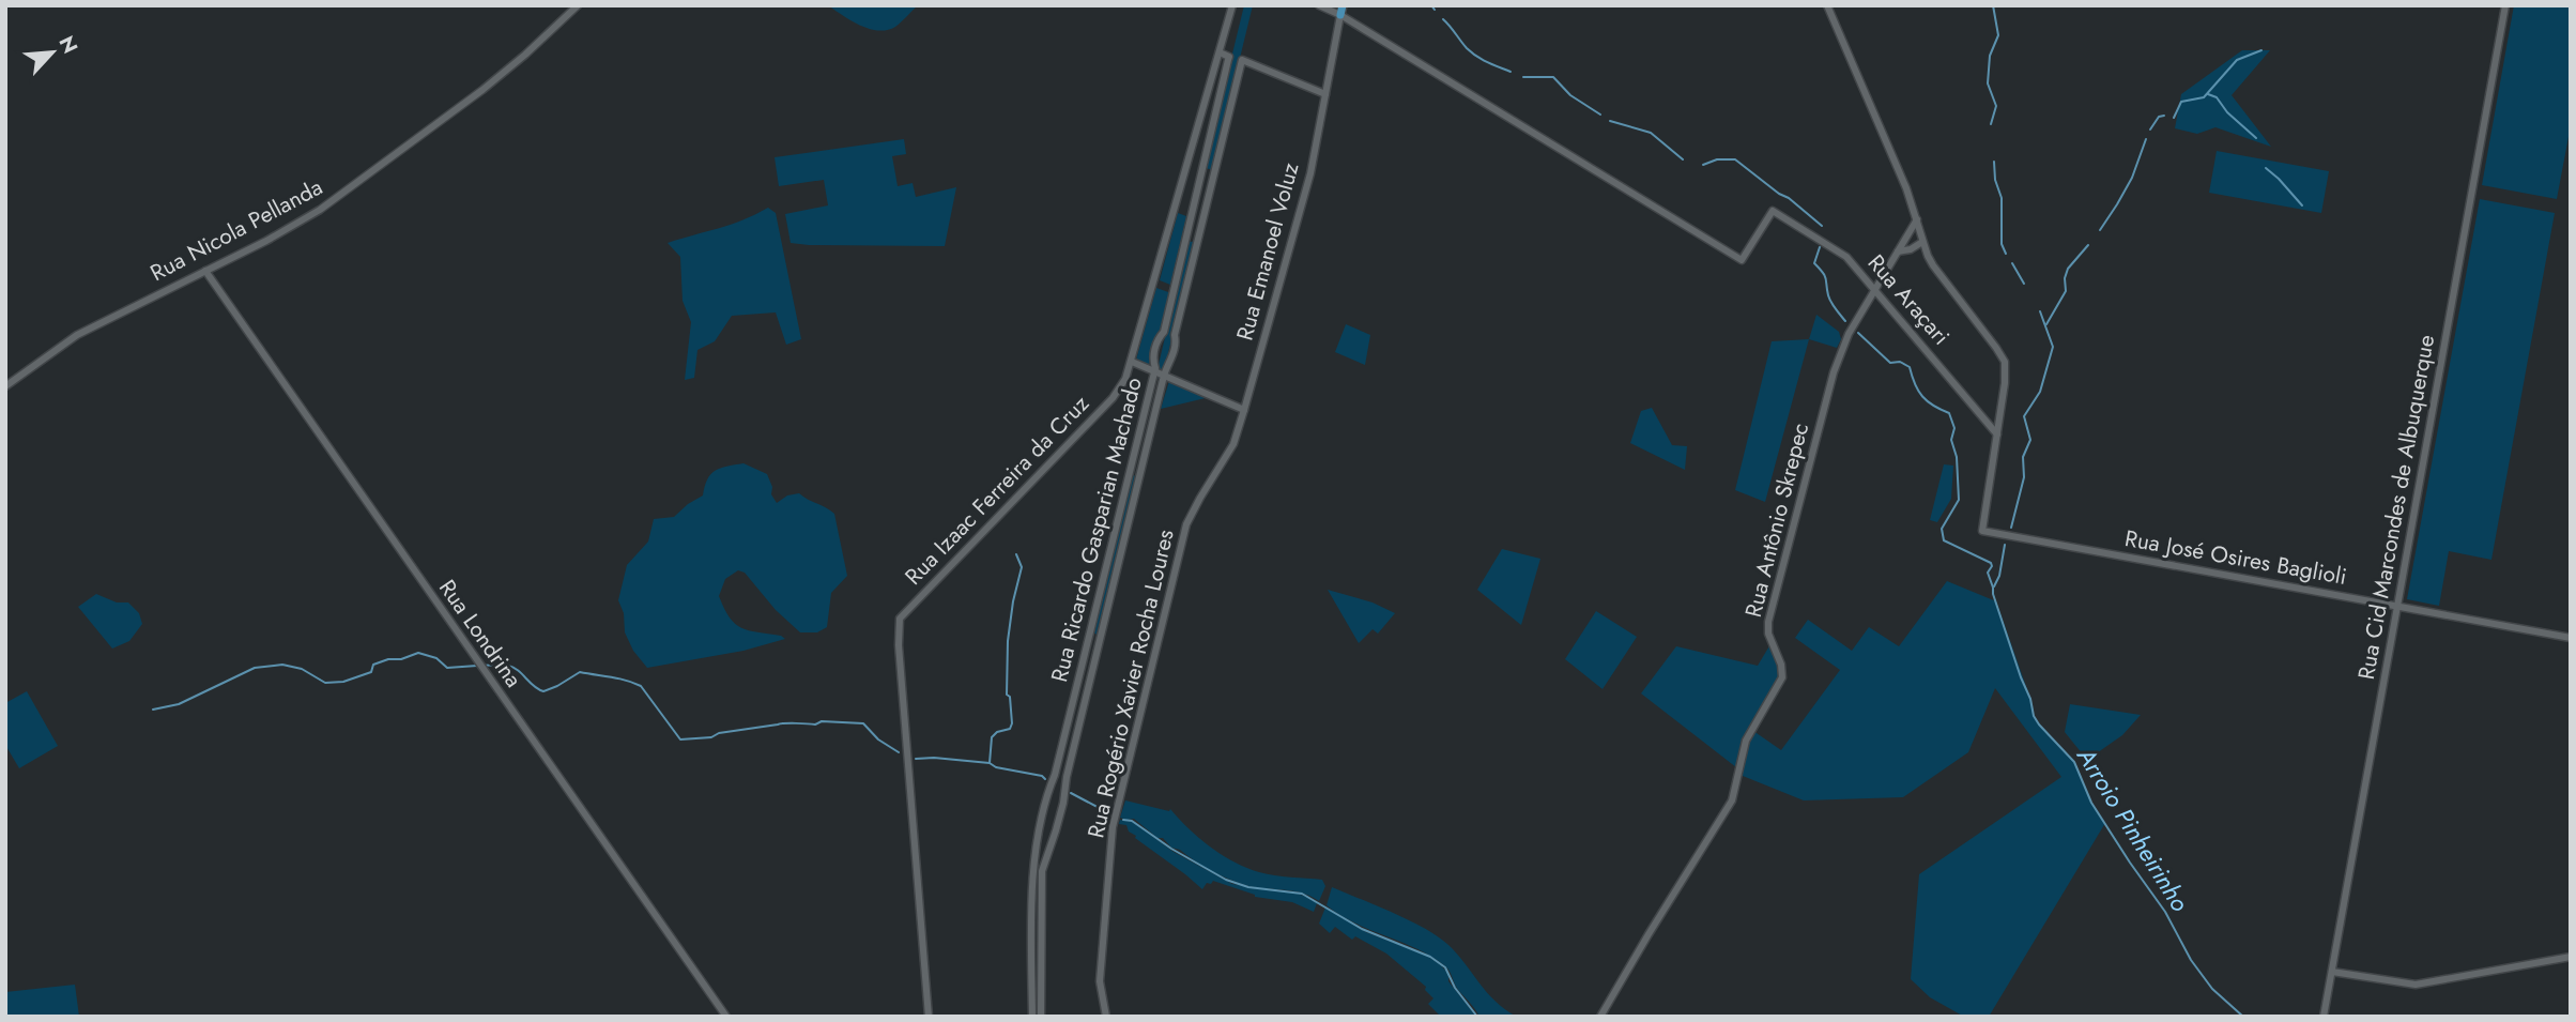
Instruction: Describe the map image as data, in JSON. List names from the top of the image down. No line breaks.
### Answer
{"streets":{"street":["Rua Nicola Pellanda","Rua Emanoel Voluz","Rua Araçari","Rua Izaac Ferreira da Cruz","Rua Cid Marcondes de Albuquerque","Rua Antônio Skrepec","Rua Ricardo Gasparian Machado","Rua José Osires Baglioli","Rua Londrina","Rua Rogério Xavier Rocha Loures"]},"crossings":[["Rua Nicola Pellanda","Rua Londrina"],["Rua Emanoel Voluz","Rua Araçari"],["Rua Emanoel Voluz","Rua Ricardo Gasparian Machado"],["Rua Emanoel Voluz","Rua Rogério Xavier Rocha Loures"],["Rua Araçari","Rua Antônio Skrepec"],["Rua Araçari","Rua José Osires Baglioli"],["Rua Izaac Ferreira da Cruz","Rua Ricardo Gasparian Machado"],["Rua Cid Marcondes de Albuquerque","Rua José Osires Baglioli"]],"water":["Arroio Pinheirinho"],"north":"top right"}
